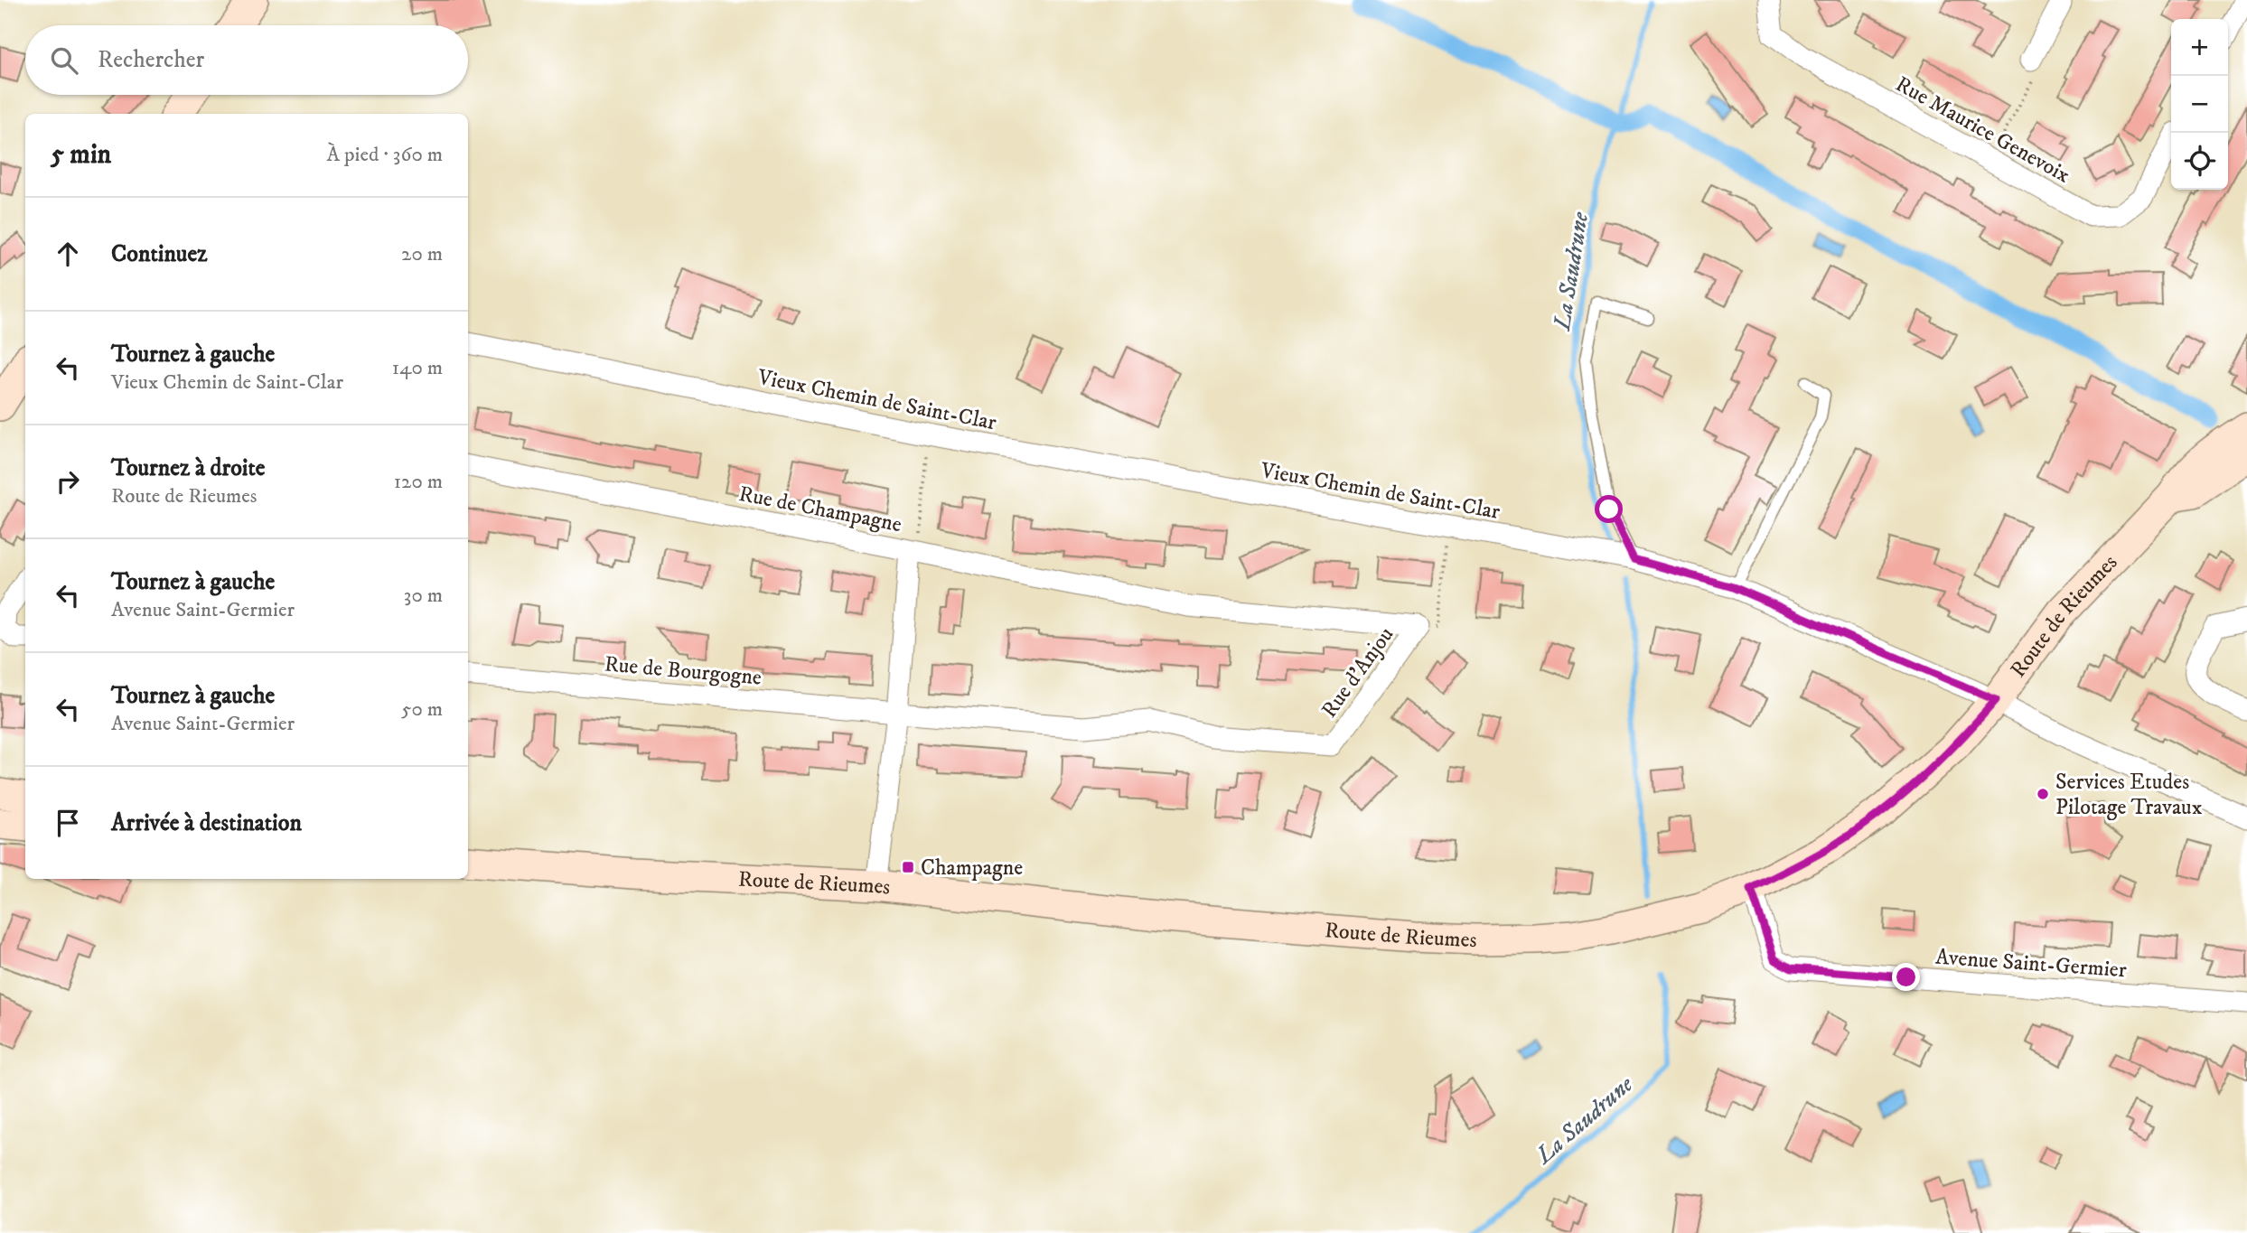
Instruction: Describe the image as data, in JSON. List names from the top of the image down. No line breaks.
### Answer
{"streets":{"main road":["Route de Rieumes"],"street":["Rue Maurice Genevoix","Vieux Chemin de Saint-Clar","Rue de Champagne","Rue de Bourgogne","Rue d'Anjou","Avenue Saint-Germier"]},"crossings":[["Vieux Chemin de Saint-Clar","Route de Rieumes"],["Rue de Champagne","Route de Rieumes"],["Rue de Champagne","Rue de Bourgogne"],["Rue de Champagne","Rue d'Anjou"],["Route de Rieumes","Avenue Saint-Germier"],["Rue de Bourgogne","Rue d'Anjou"]],"water":["La Saudrune"],"places":{"other":["Services Etudes Pilotage Travaux"],"transit":["Champagne"]},"page":{"map_buttons":["+","−"],"search":"Rechercher","heading":["5 min","À pied · 360 m"],"list":[["Continuez","20 m"],["Tournez à gauche","Vieux Chemin de Saint-Clar","140 m"],["Tournez à droite","Route de Rieumes","120 m"],["Tournez à gauche","Avenue Saint-Germier","30 m"],["Tournez à gauche","Avenue Saint-Germier","50 m"],"Arrivée à destination"]}}
